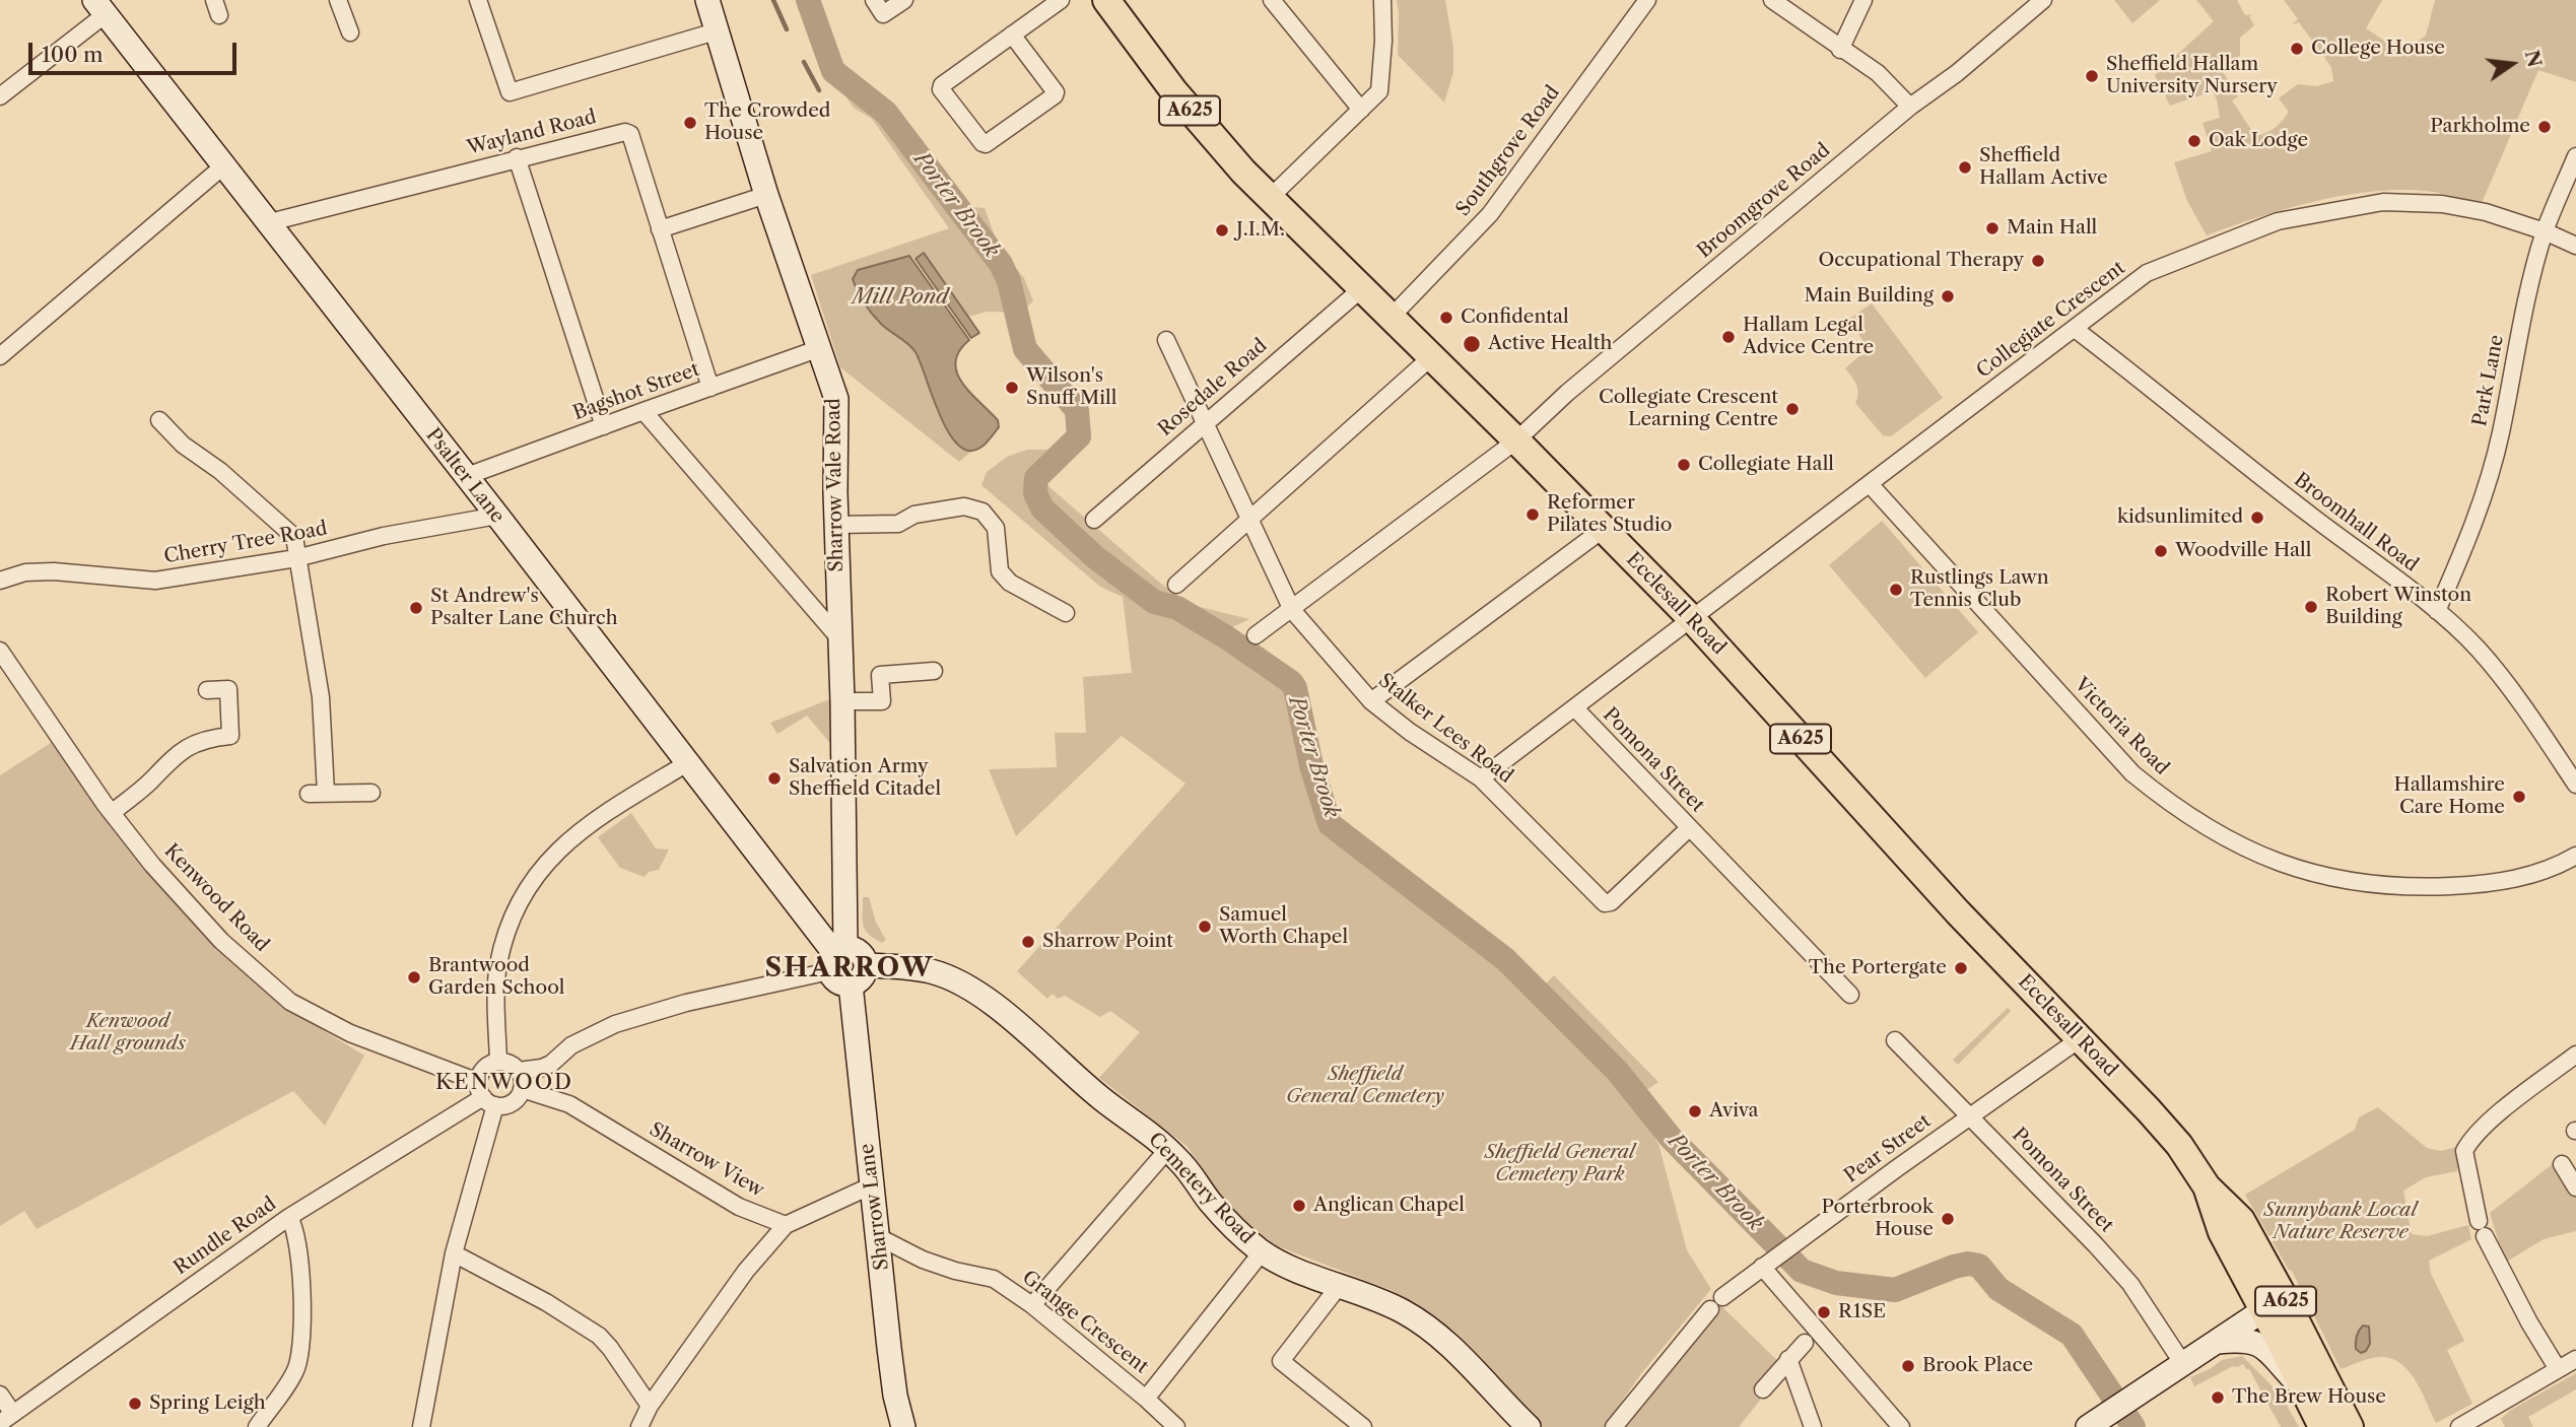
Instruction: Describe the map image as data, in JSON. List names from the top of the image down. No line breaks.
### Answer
{"streets":{"main road":["A625","Ecclesall Road"],"street":["Wayland Road","Southgrove Road","Broomgrove Road","Collegiate Crescent","Park Lane","Rosedale Road","Bagshot Street","Psalter Lane","Sharrow Vale Road","Broomhall Road","Cherry Tree Road","Victoria Road","Stalker Lees Road","Pomona Street","Kenwood Road","Pear Street","Sharrow View","Cemetery Road","Sharrow Lane","Rundle Road","Grange Crescent"]},"crossings":[["Wayland Road","Bagshot Street"],["Wayland Road","Psalter Lane"],["Southgrove Road","Ecclesall Road"],["Broomgrove Road","Ecclesall Road"],["Broomgrove Road","Stalker Lees Road"],["Collegiate Crescent","Park Lane"],["Collegiate Crescent","Broomhall Road"],["Collegiate Crescent","Ecclesall Road"],["Collegiate Crescent","Victoria Road"],["Collegiate Crescent","Stalker Lees Road"],["Collegiate Crescent","Pomona Street"],["Park Lane","Broomhall Road"],["Rosedale Road","Ecclesall Road"],["Rosedale Road","Stalker Lees Road"],["Bagshot Street","Psalter Lane"],["Bagshot Street","Sharrow Vale Road"],["Psalter Lane","Sharrow Vale Road"],["Psalter Lane","Cherry Tree Road"],["Psalter Lane","Cemetery Road"],["Psalter Lane","Sharrow Lane"],["Sharrow Vale Road","Cemetery Road"],["Sharrow Vale Road","Sharrow Lane"],["Ecclesall Road","Pear Street"],["Stalker Lees Road","Pomona Street"],["Pomona Street","Pear Street"],["Kenwood Road","Sharrow View"],["Kenwood Road","Rundle Road"],["Sharrow View","Rundle Road"],["Cemetery Road","Sharrow Lane"],["Sharrow Lane","Grange Crescent"]],"districts":["SHARROW","KENWOOD"],"water":["Porter Brook","Mill Pond"],"parks":["Kenwood Hall grounds","Sheffield General Cemetery","Sheffield General Cemetery Park","Sunnybank Local Nature Reserve"],"places":["College House","Sheffield Hallam University Nursery","The Crowded House","Parkholme","Oak Lodge","Sheffield Hallam Active","Main Hall","J.I.M.","Occupational Therapy","Main Building","Confidental","Hallam Legal Advice Centre","Active Health","Wilson's Snuff Mill","Collegiate Crescent Learning Centre","Collegiate Hall","Reformer Pilates Studio","kidsunlimited","Woodville Hall","Rustlings Lawn Tennis Club","Robert Winston Building","St Andrew's Psalter Lane Church","Salvation Army Sheffield Citadel","Hallamshire Care Home","Samuel Worth Chapel","Sharrow Point","The Portergate","Brantwood Garden School","Aviva","Anglican Chapel","Porterbrook House","R1SE","Brook Place","The Brew House","Spring Leigh"],"scale_bar":"100 m","north":"right"}
